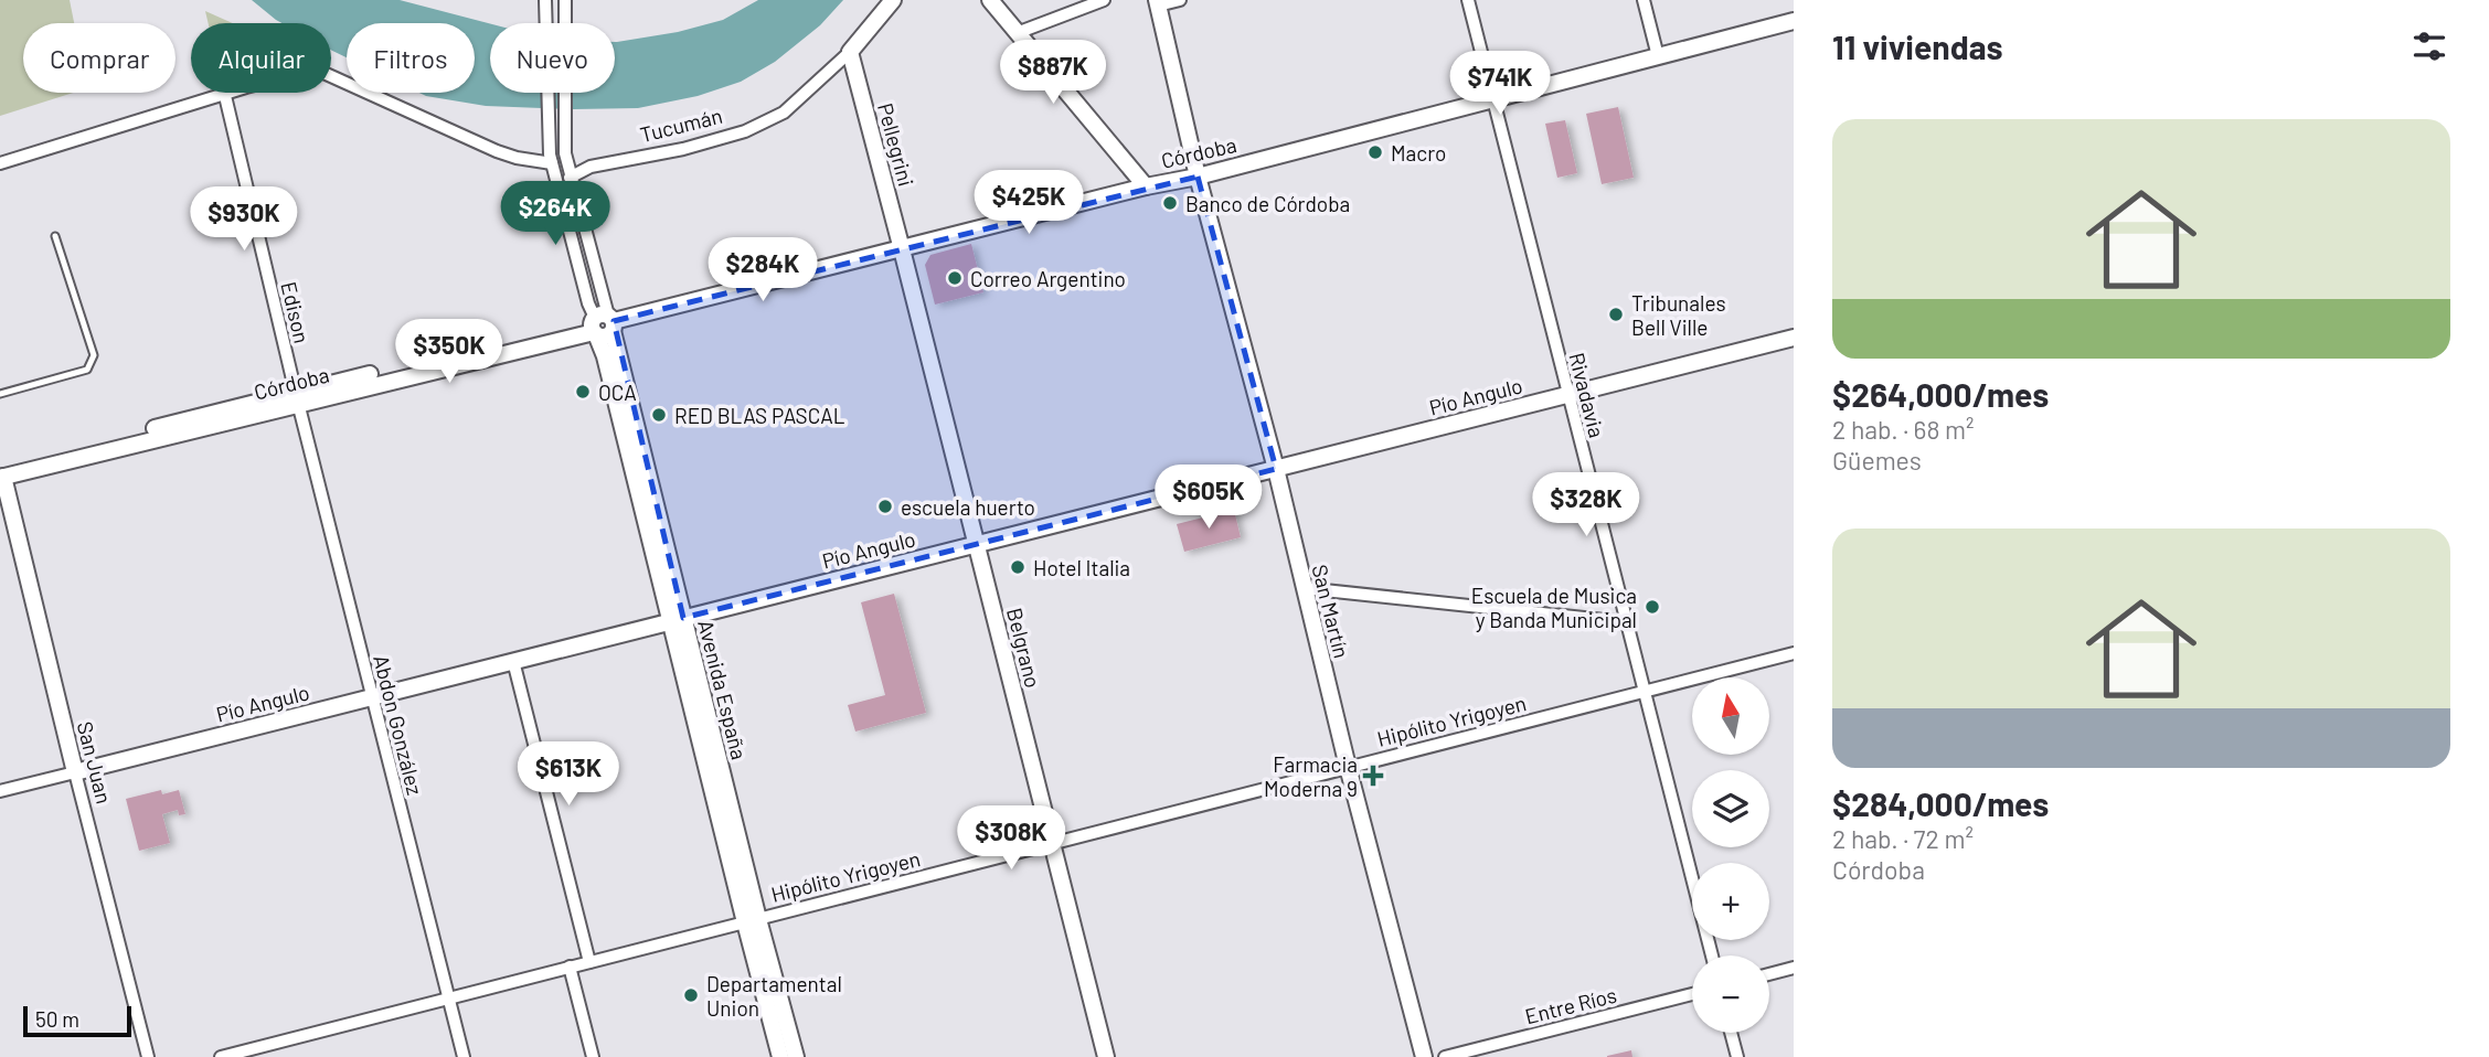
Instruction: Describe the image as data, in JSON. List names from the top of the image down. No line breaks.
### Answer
{"streets":{"street":["Tucumán","Pellegrini","Córdoba","Edison","Rivadavia","Pío Angulo","San Martín","Belgrano","Avenida España","Hipólito Yrigoyen","Abdon González","San Juan","Entre Ríos"]},"crossings":[["Tucumán","Pellegrini"],["Pellegrini","Córdoba"],["Pellegrini","Belgrano"],["Córdoba","Edison"],["Córdoba","Rivadavia"],["Córdoba","San Martín"],["Córdoba","Belgrano"],["Córdoba","Avenida España"],["Córdoba","Abdon González"],["Córdoba","San Juan"],["Edison","Abdon González"],["Rivadavia","Pío Angulo"],["Rivadavia","Hipólito Yrigoyen"],["Pío Angulo","San Martín"],["Pío Angulo","Belgrano"],["Pío Angulo","Avenida España"],["Pío Angulo","Abdon González"],["Pío Angulo","San Juan"],["San Martín","Hipólito Yrigoyen"],["Belgrano","Hipólito Yrigoyen"],["Avenida España","Hipólito Yrigoyen"],["Hipólito Yrigoyen","Abdon González"]],"places":{"other":["Macro","Banco de Córdoba","Correo Argentino","Tribunales Bell Ville","OCA","RED BLAS PASCAL","escuela huerto","Hotel Italia","Escuela de Musica y Banda Municipal","Departamental Union"],"health":["Farmacia Moderna 9"]},"scale_bar":"50 m","north":"top","page":{"heading":"11 viviendas","chip":["Comprar","Alquilar","Filtros","Nuevo"],"price":["$887K","$741K","$425K","$264K","$930K","$284K","$350K","$605K","$328K","$613K","$308K"],"list":[{"name":"$264,000/mes","note":"2 hab. · 68 m² · Güemes"},{"name":"$284,000/mes","note":"2 hab. · 72 m² · Córdoba"}],"map_buttons":["+","−"],"scale":"50 m"}}
